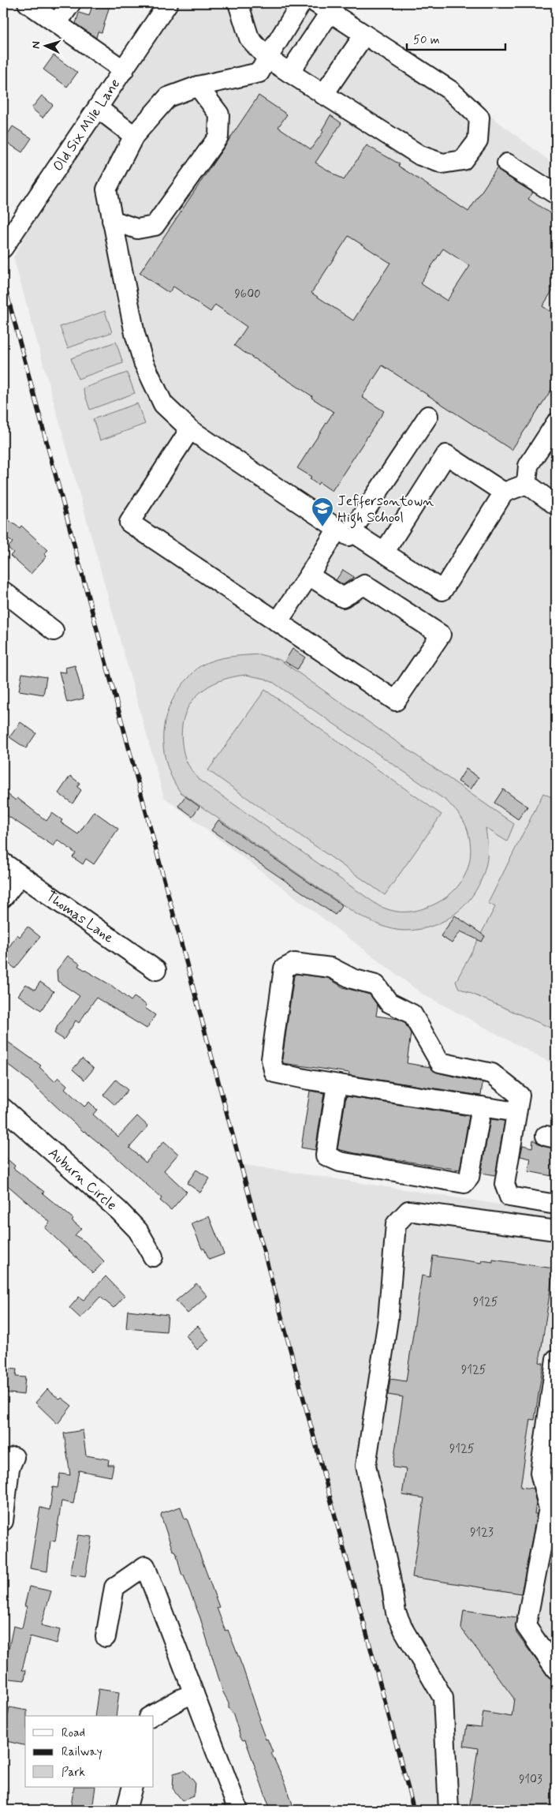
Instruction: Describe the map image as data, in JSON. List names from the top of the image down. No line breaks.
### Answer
{"streets":{"street":["Old Six Mile Lane","Thomas Lane","Auburn Circle"]},"places":{"school or university":["Jeffersontown High School"]},"house_numbers":["9600","9125","9125","9125","9123","9103"],"legend":["Road","Railway","Park"],"scale_bar":"50 m","north":"left"}
